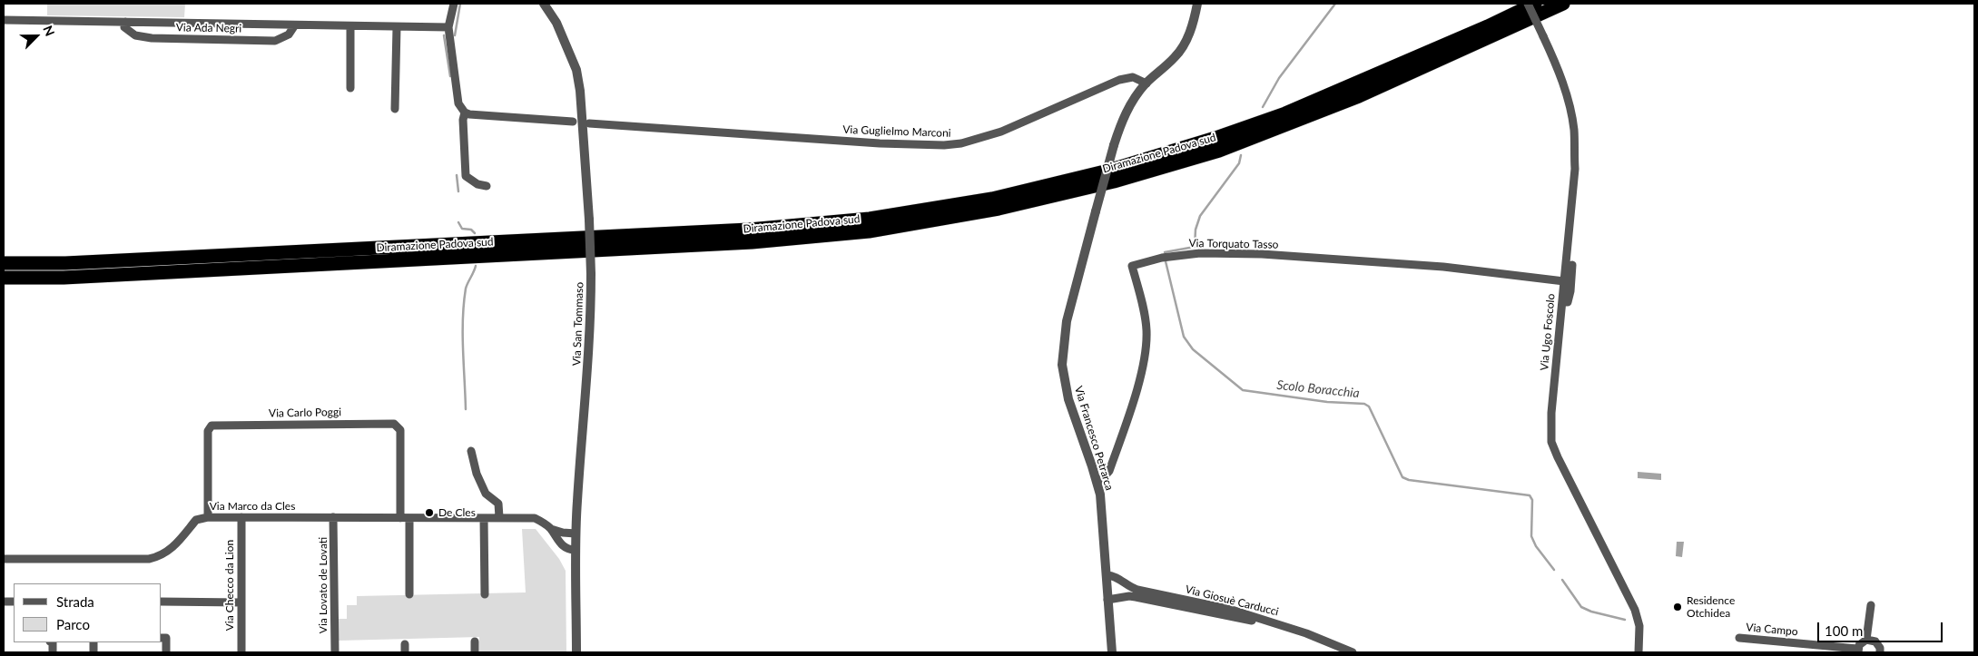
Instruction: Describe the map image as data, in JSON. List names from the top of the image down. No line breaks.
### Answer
{"streets":{"highway":["Diramazione Padova sud"],"street":["Via Ada Negri","Via Guglielmo Marconi","Via Torquato Tasso","Via San Tommaso","Via Ugo Foscolo","Via Carlo Poggi","Via Francesco Petrarca","Via Marco da Cles","Via Checco da Lion","Via Lovato de Lovati","Via Giosuè Carducci","Via Campo"]},"crossings":[["Via Guglielmo Marconi","Via Francesco Petrarca"],["Via Torquato Tasso","Via Ugo Foscolo"],["Via Torquato Tasso","Via Francesco Petrarca"],["Via San Tommaso","Via Marco da Cles"],["Via Carlo Poggi","Via Marco da Cles"],["Via Francesco Petrarca","Via Giosuè Carducci"],["Via Marco da Cles","Via Checco da Lion"],["Via Marco da Cles","Via Lovato de Lovati"]],"water":["Scolo Boracchia"],"places":["De Cles","Residence Otchidea"],"legend":["Strada","Parco"],"scale_bar":"100 m","north":"top right"}
